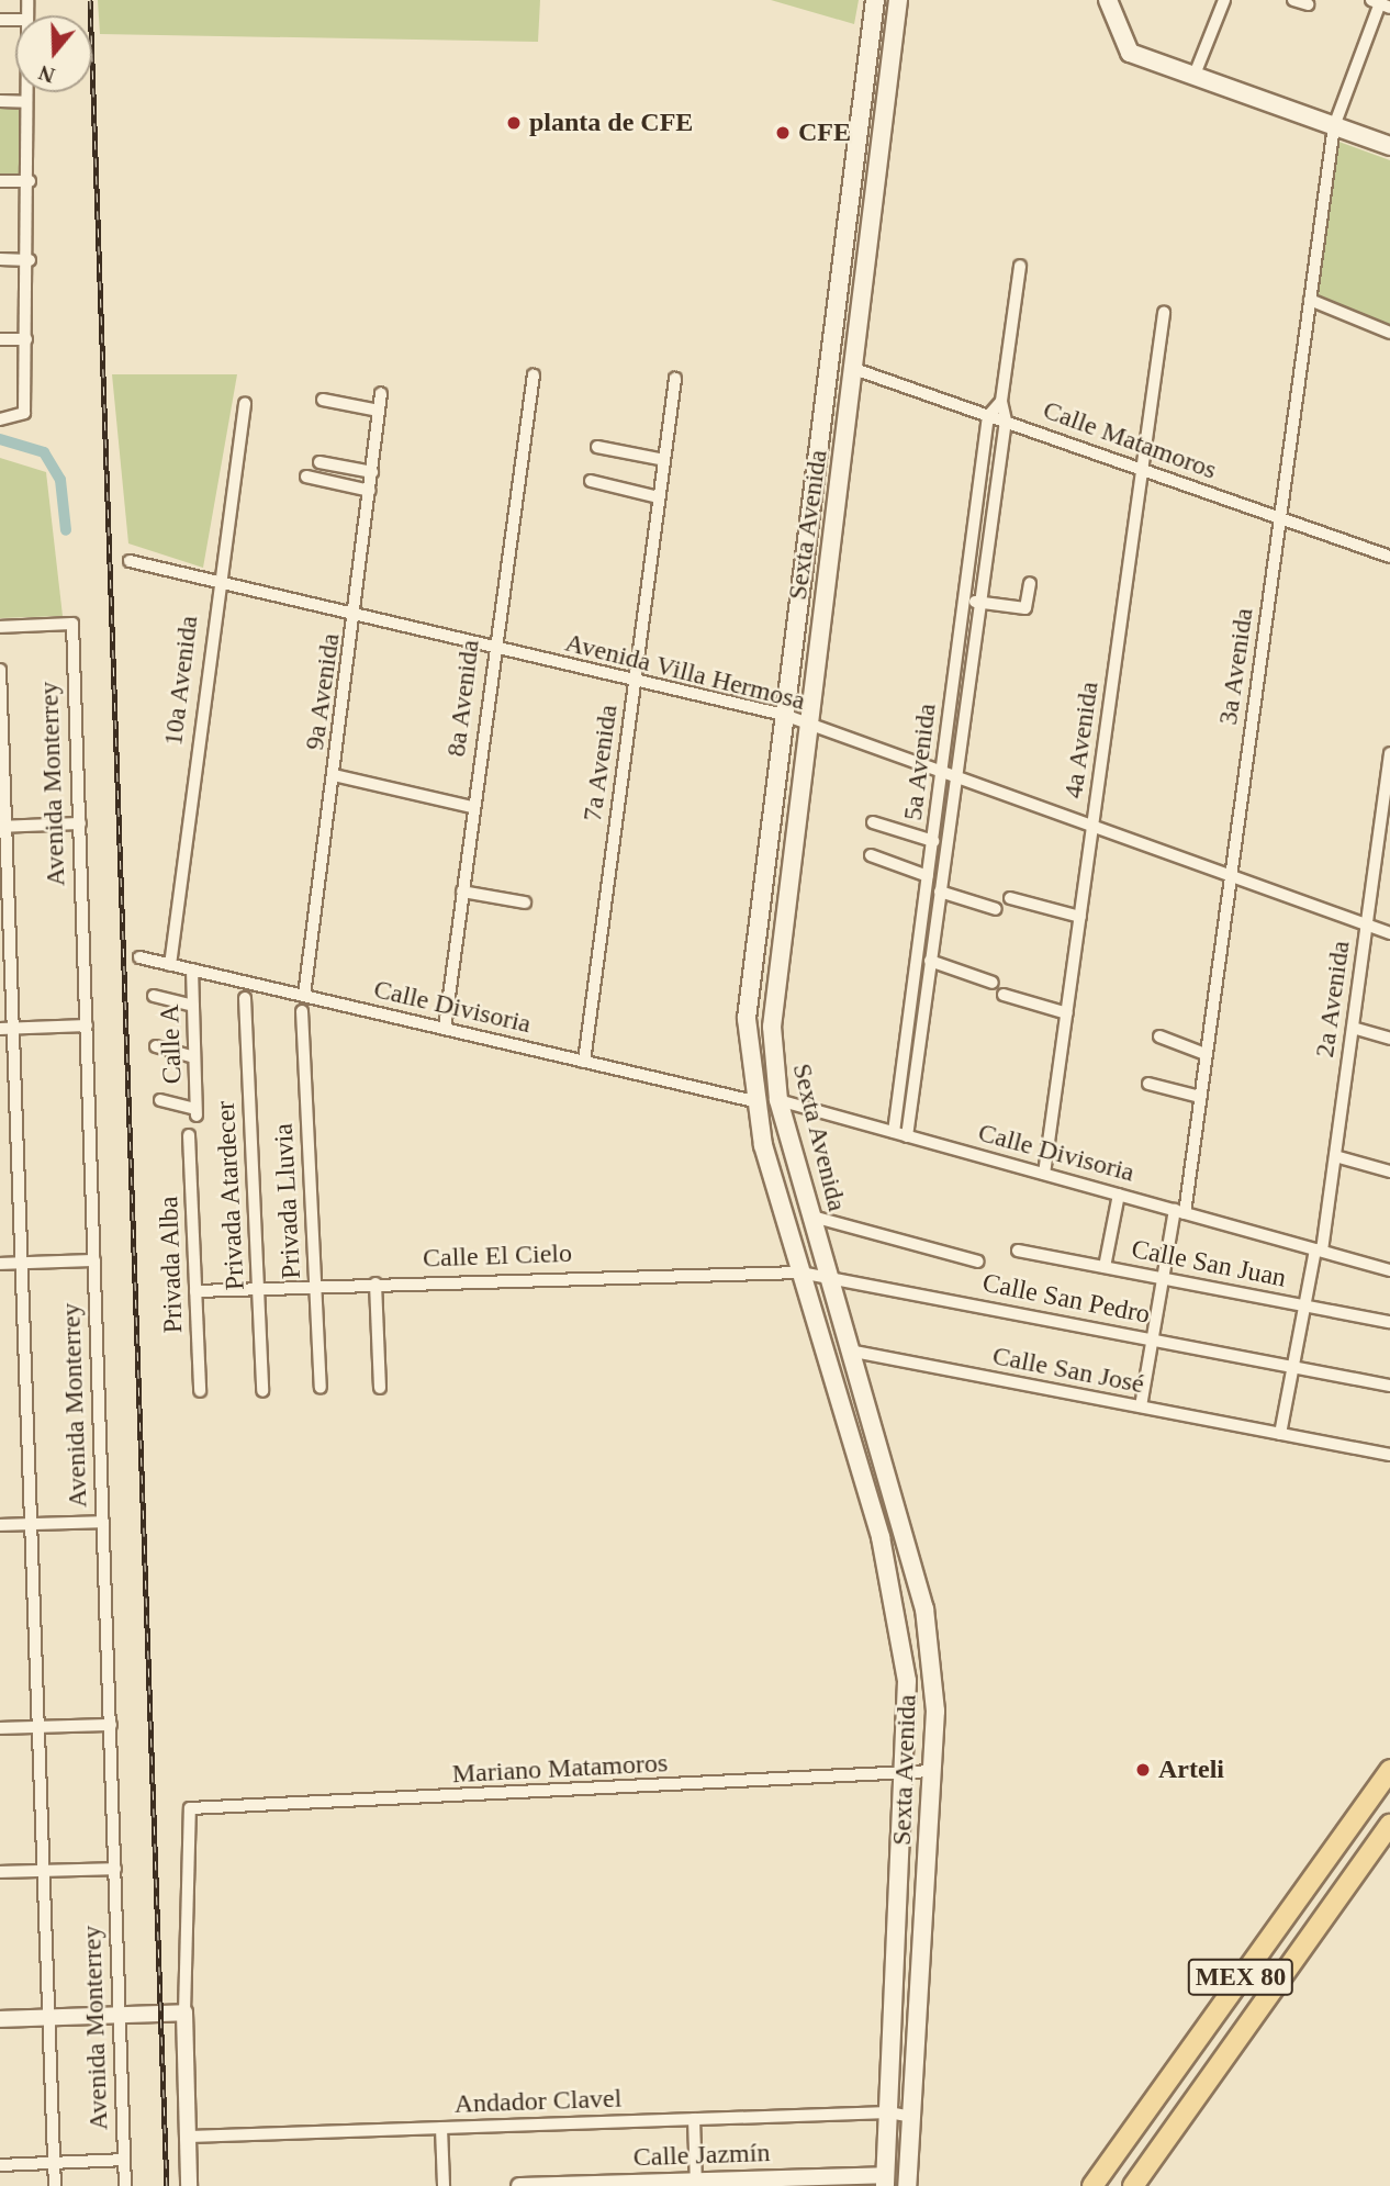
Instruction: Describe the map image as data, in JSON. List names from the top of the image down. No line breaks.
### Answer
{"streets":{"main road":["Sexta Avenida","MEX 80"],"street":["Calle Matamoros","3a Avenida","Avenida Villa Hermosa","10a Avenida","9a Avenida","8a Avenida","4a Avenida","5a Avenida","7a Avenida","Avenida Monterrey","2a Avenida","Calle Divisoria","Calle A","Privada Atardecer","Privada Lluvia","Calle El Cielo","Calle San Juan","Privada Alba","Calle San Pedro","Calle San José","Mariano Matamoros","Andador Clavel","Calle Jazmín"]},"crossings":[["Calle Matamoros","Sexta Avenida"],["Calle Matamoros","3a Avenida"],["Calle Matamoros","4a Avenida"],["Calle Matamoros","5a Avenida"],["Sexta Avenida","Avenida Villa Hermosa"],["Sexta Avenida","Calle Divisoria"],["Sexta Avenida","Calle El Cielo"],["Sexta Avenida","Calle San Pedro"],["Sexta Avenida","Calle San José"],["Sexta Avenida","Mariano Matamoros"],["Sexta Avenida","Andador Clavel"],["Sexta Avenida","Calle Jazmín"],["3a Avenida","Avenida Villa Hermosa"],["3a Avenida","Calle Divisoria"],["3a Avenida","Calle San Juan"],["3a Avenida","Calle San Pedro"],["3a Avenida","Calle San José"],["Avenida Villa Hermosa","10a Avenida"],["Avenida Villa Hermosa","9a Avenida"],["Avenida Villa Hermosa","8a Avenida"],["Avenida Villa Hermosa","4a Avenida"],["Avenida Villa Hermosa","5a Avenida"],["Avenida Villa Hermosa","7a Avenida"],["Avenida Villa Hermosa","2a Avenida"],["10a Avenida","Calle Divisoria"],["9a Avenida","Calle Divisoria"],["8a Avenida","Calle Divisoria"],["4a Avenida","Calle Divisoria"],["5a Avenida","Calle Divisoria"],["7a Avenida","Calle Divisoria"],["2a Avenida","Calle Divisoria"],["2a Avenida","Calle San Juan"],["2a Avenida","Calle San Pedro"],["2a Avenida","Calle San José"],["Calle Divisoria","Calle A"],["Privada Atardecer","Calle El Cielo"],["Privada Lluvia","Calle El Cielo"],["Calle El Cielo","Privada Alba"],["Calle El Cielo","Calle San Pedro"]],"places":["planta de CFE","CFE","Arteli"],"north":"bottom"}
